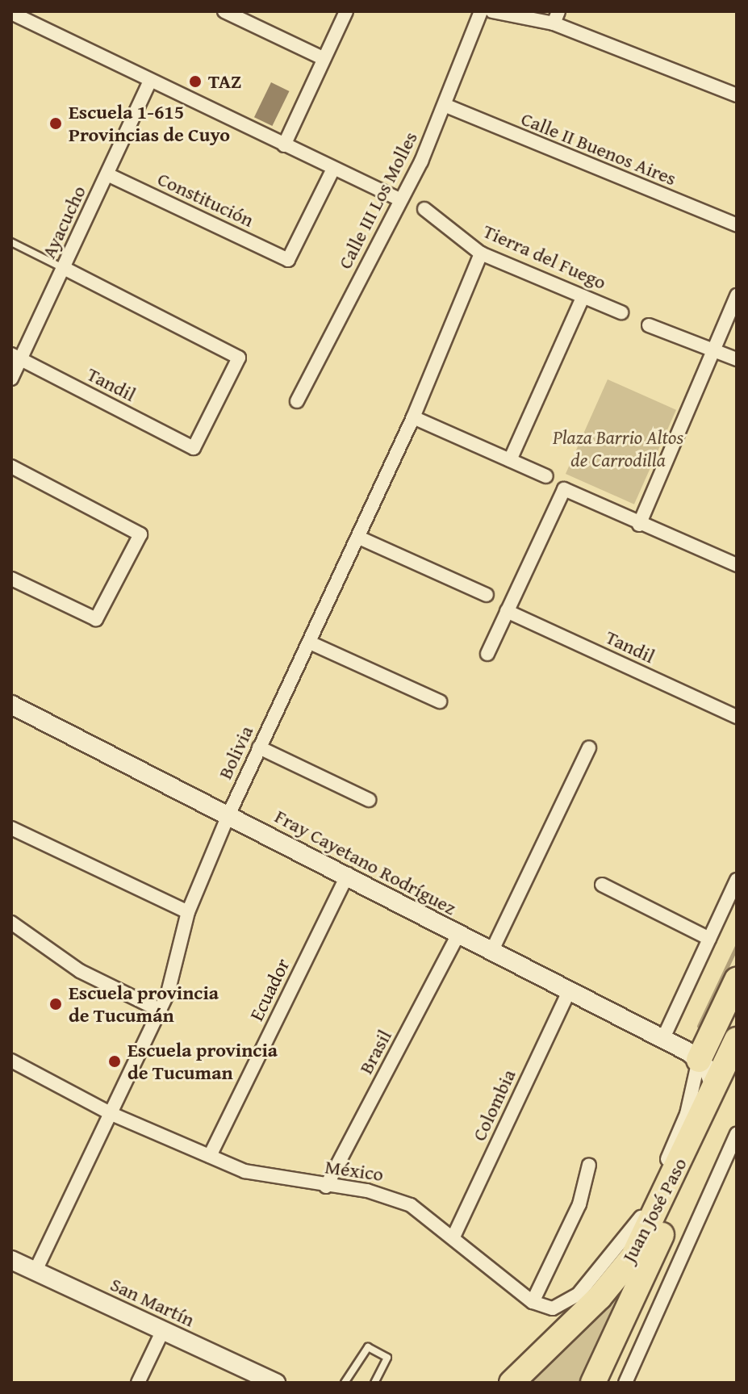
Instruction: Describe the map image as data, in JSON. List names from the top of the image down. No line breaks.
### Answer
{"streets":{"highway":["Juan José Paso"],"street":["Calle II Buenos Aires","Constitución","Calle III Los Molles","Ayacucho","Tierra del Fuego","Tandil","Bolivia","Fray Cayetano Rodríguez","Ecuador","Brasil","Colombia","México","San Martín"]},"crossings":[["Calle II Buenos Aires","Calle III Los Molles"],["Constitución","Ayacucho"],["Ayacucho","Tandil"],["Tierra del Fuego","Bolivia"],["Bolivia","Fray Cayetano Rodríguez"],["Bolivia","México"],["Bolivia","San Martín"],["Fray Cayetano Rodríguez","Ecuador"],["Fray Cayetano Rodríguez","Brasil"],["Fray Cayetano Rodríguez","Colombia"],["Ecuador","México"],["Brasil","México"],["Colombia","México"]],"parks":["Plaza Barrio Altos de Carrodilla"],"places":["TAZ","Escuela 1-615 Provincias de Cuyo","Escuela provincia de Tucumán","Escuela provincia de Tucuman"]}
